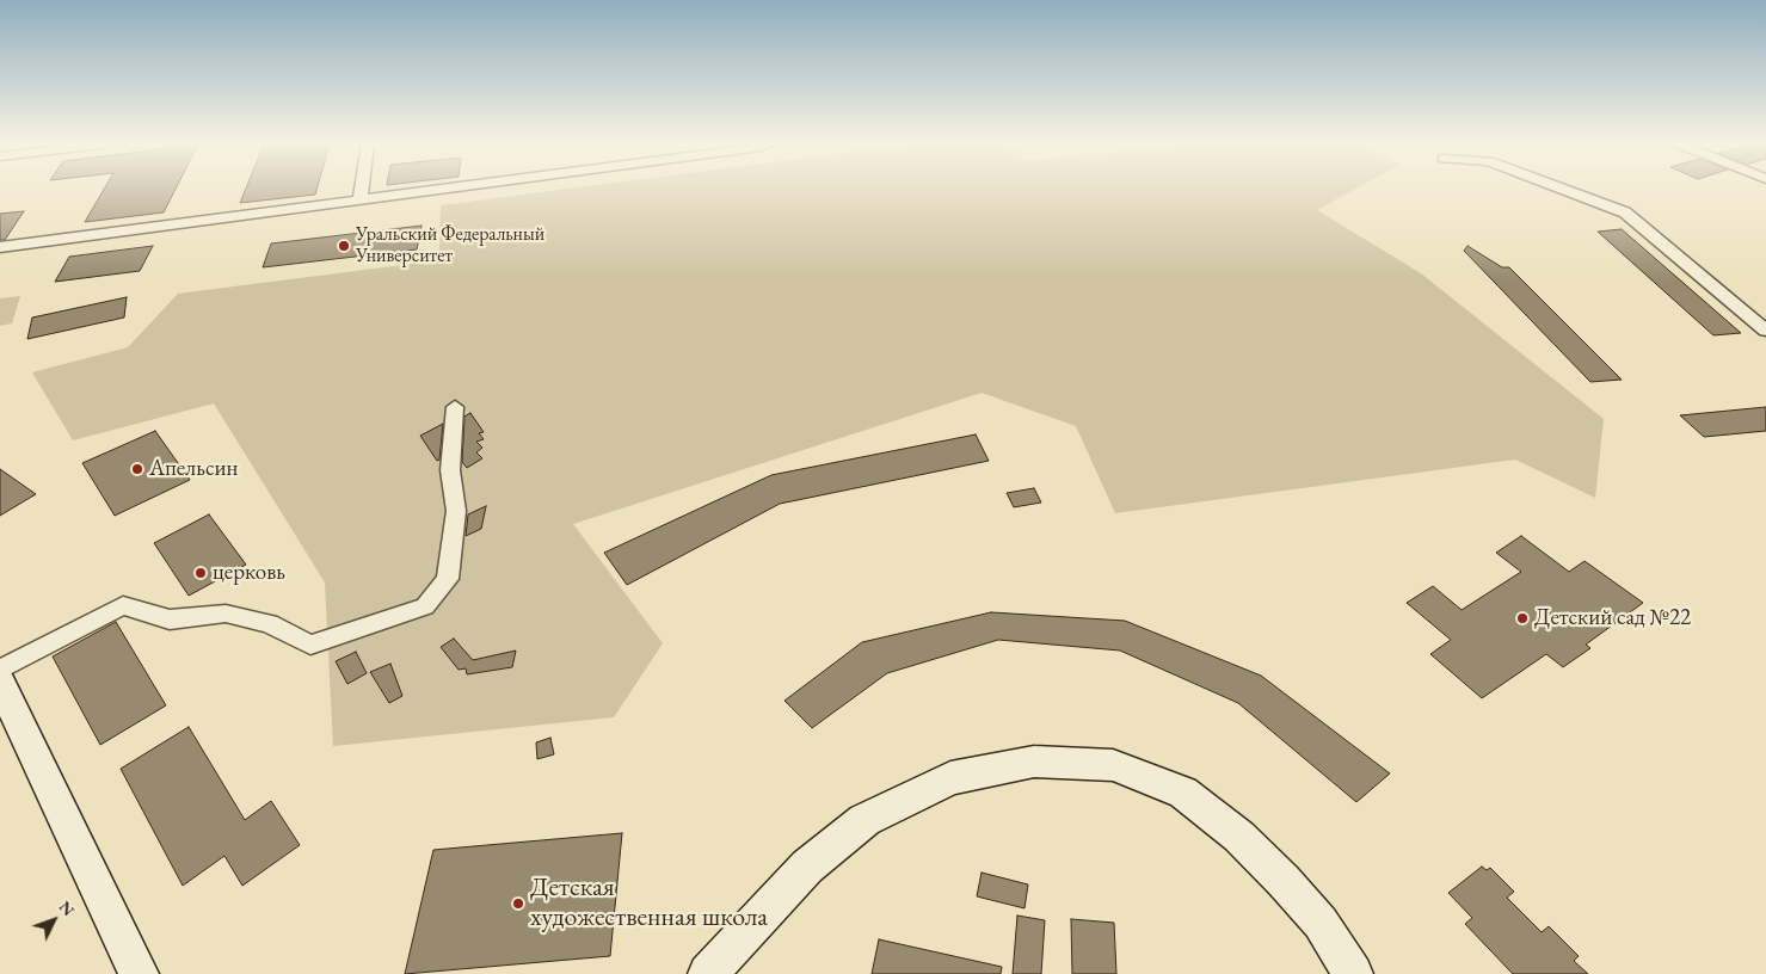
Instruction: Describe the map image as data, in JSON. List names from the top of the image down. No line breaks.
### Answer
{"places":["Уральский Федеральный Университет","Апельсин","церковь","Детский сад №22","Детская художественная школа"],"north":"top right"}
